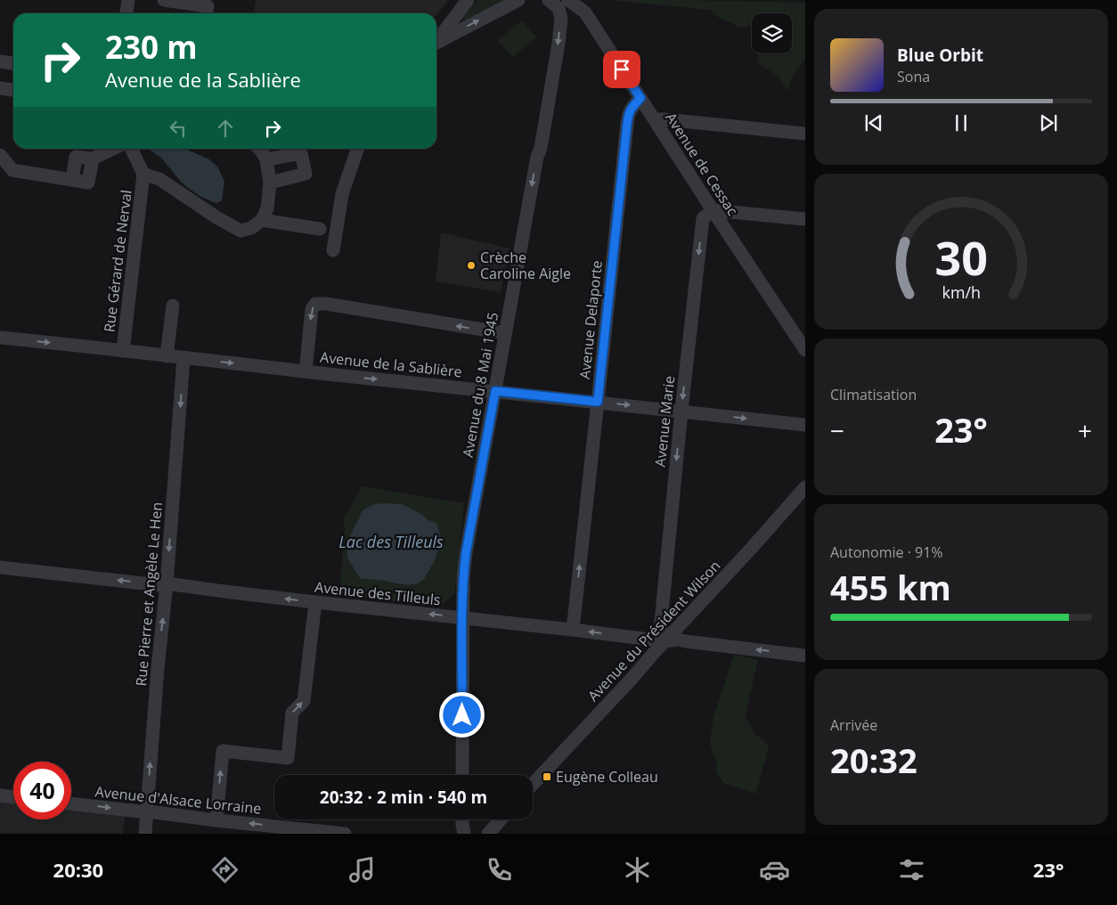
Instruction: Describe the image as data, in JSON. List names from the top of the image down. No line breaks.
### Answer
{"streets":{"street":["Avenue de Cessac","Rue Gérard de Nerval","Avenue Delaporte","Avenue de la Sablière","Avenue du 8 Mai 1945","Avenue Marie","Avenue des Tilleuls","Rue Pierre et Angèle Le Hen","Avenue du Président Wilson","Avenue d'Alsace Lorraine"]},"crossings":[["Avenue de Cessac","Avenue Delaporte"],["Avenue de Cessac","Avenue Marie"],["Rue Gérard de Nerval","Avenue de la Sablière"],["Avenue Delaporte","Avenue de la Sablière"],["Avenue Delaporte","Avenue des Tilleuls"],["Avenue de la Sablière","Avenue du 8 Mai 1945"],["Avenue de la Sablière","Avenue Marie"],["Avenue de la Sablière","Rue Pierre et Angèle Le Hen"],["Avenue du 8 Mai 1945","Avenue des Tilleuls"],["Avenue Marie","Avenue des Tilleuls"],["Avenue Marie","Avenue du Président Wilson"],["Avenue des Tilleuls","Rue Pierre et Angèle Le Hen"],["Avenue des Tilleuls","Avenue du Président Wilson"],["Rue Pierre et Angèle Le Hen","Avenue d'Alsace Lorraine"]],"one_way":["Avenue Delaporte","Avenue de la Sablière","Avenue du 8 Mai 1945","Avenue Marie","Avenue des Tilleuls"],"water":["Lac des Tilleuls"],"places":{"other":["Crèche Caroline Aigle"],"transit":["Eugène Colleau"]},"page":{"turn":["230 m","Avenue de la Sablière"],"song":["Blue Orbit","Sona"],"tile":["Climatisation",["Autonomie · 91%","455 km"],["Arrivée","20:32"]],"heat":["−","23°","+"],"limit":"40","trip":"20:32 · 2 min · 540 m","tabs":["20:30","23°"],"gauge":["30","km/h"]}}
